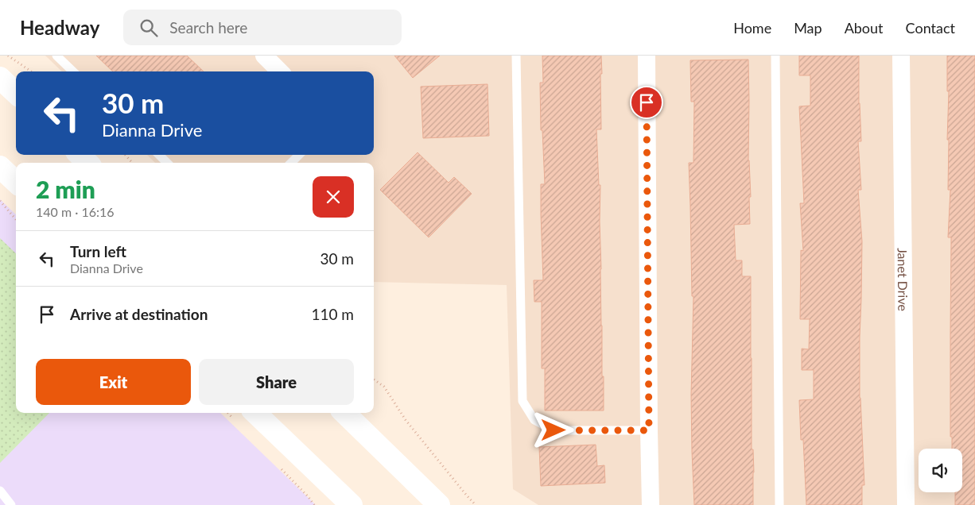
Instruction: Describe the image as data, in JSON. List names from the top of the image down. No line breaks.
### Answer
{"streets":{"street":["Janet Drive"]},"page":{"header":"Headway","search":"Search here","nav":["Home","Map","About","Contact"],"turn":["30 m","Dianna Drive"],"heading":["2 min","140 m · 16:16"],"list":[{"name":"Turn left","note":"Dianna Drive","value":"30 m"},{"name":"Arrive at destination","value":"110 m"}],"buttons":["Exit","Share"]}}
